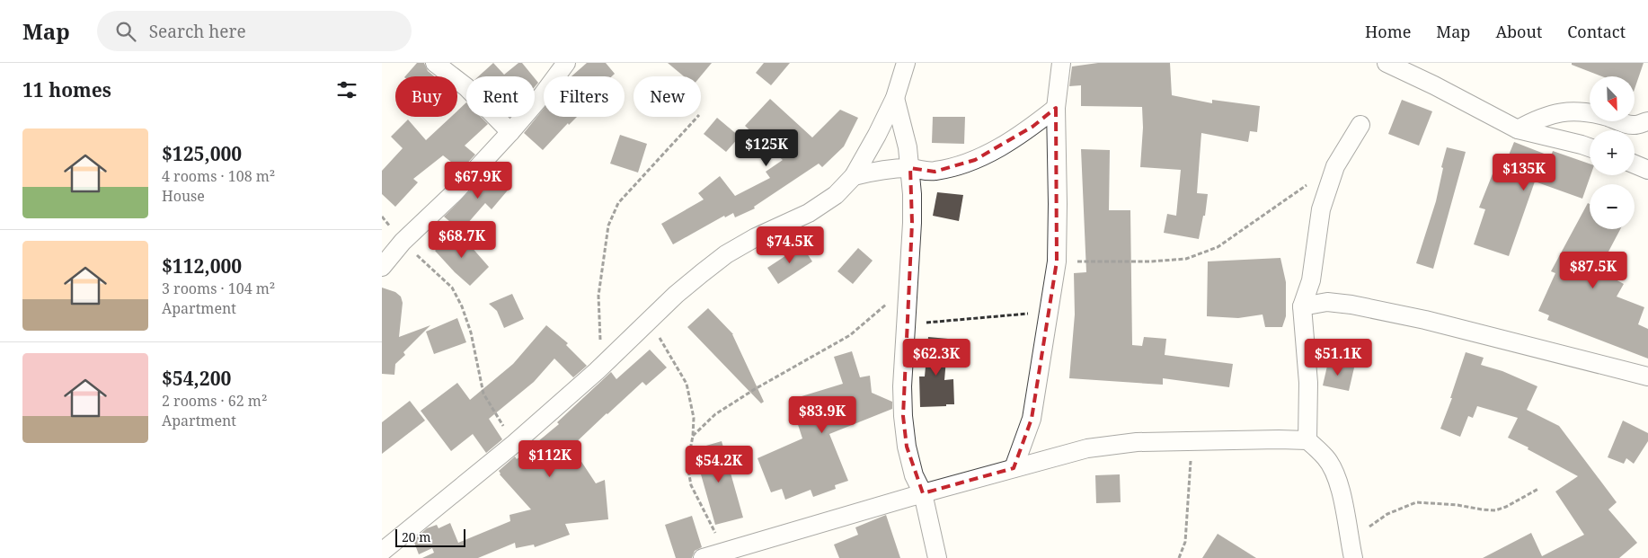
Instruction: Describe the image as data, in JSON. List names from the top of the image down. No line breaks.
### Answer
{"scale_bar":"20 m","north":"bottom right","page":{"header":"Map","search":"Search here","nav":["Home","Map","About","Contact"],"heading":"11 homes","map_buttons":["+","−"],"chip":["Buy","Rent","Filters","New"],"list":[{"name":"$125,000","note":"4 rooms · 108 m² · House"},{"name":"$112,000","note":"3 rooms · 104 m² · Apartment"},{"name":"$54,200","note":"2 rooms · 62 m² · Apartment"}],"price":["$125K","$135K","$67.9K","$68.7K","$74.5K","$87.5K","$62.3K","$51.1K","$83.9K","$112K","$54.2K"],"scale":"20 m"}}
